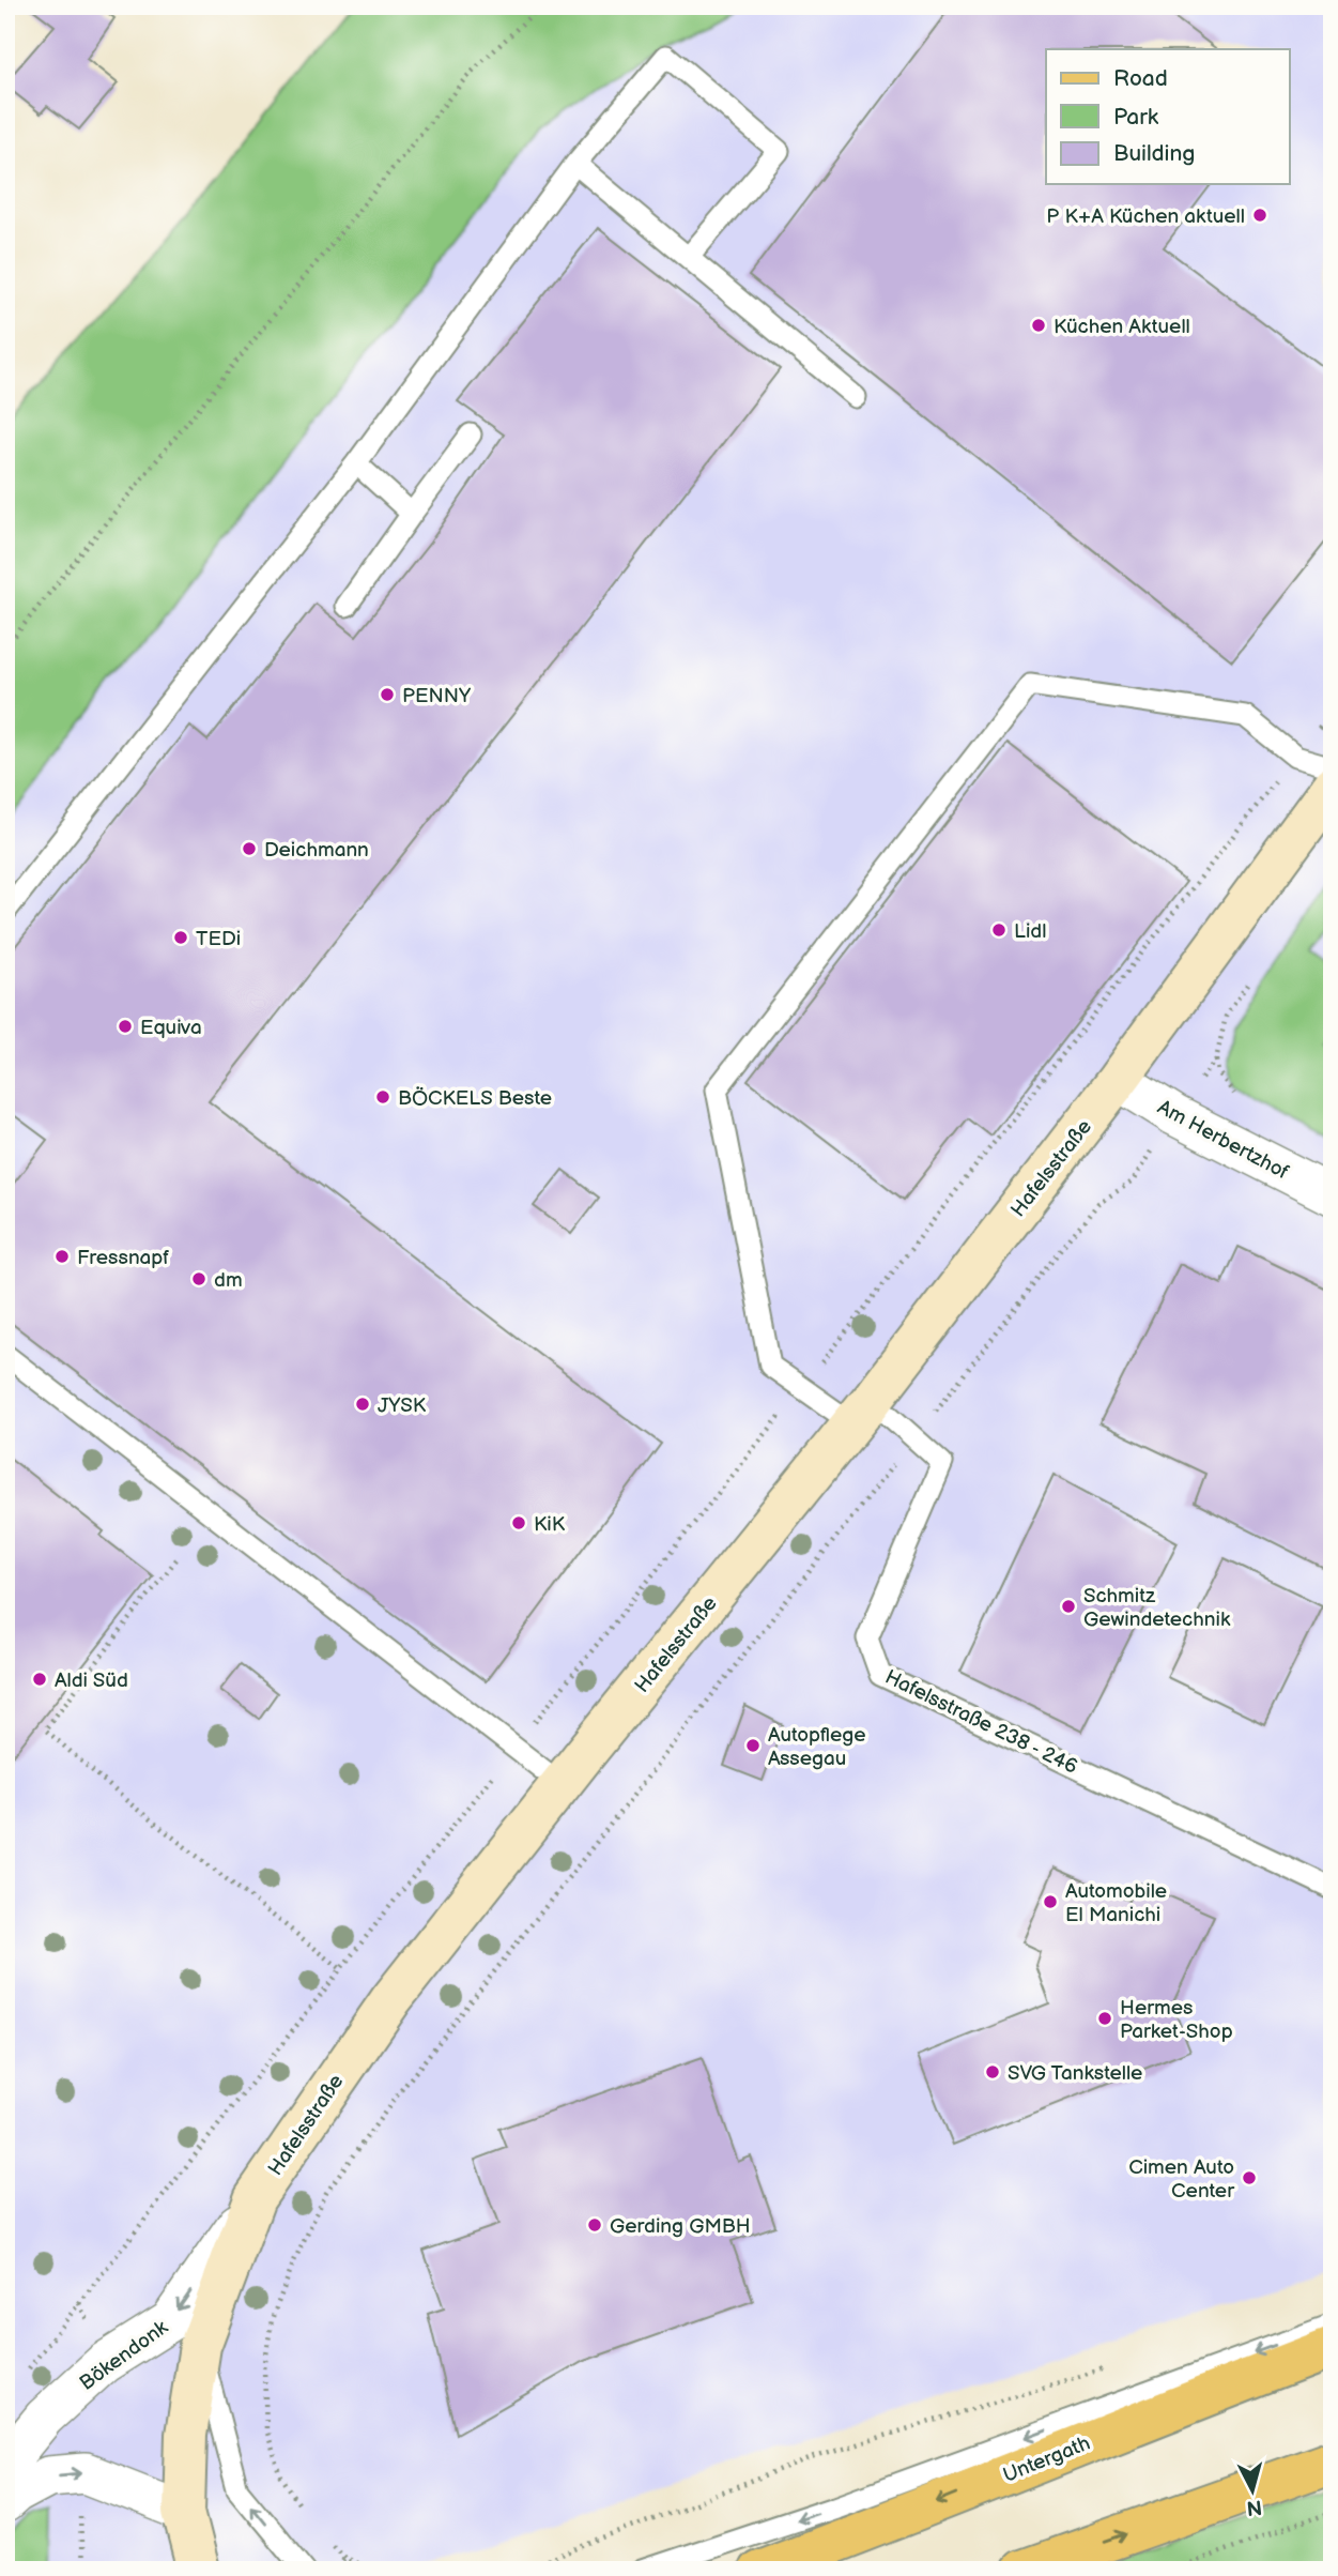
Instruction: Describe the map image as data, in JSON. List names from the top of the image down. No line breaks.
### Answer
{"streets":{"main road":["Hafelsstraße","Untergath"],"street":["Am Herbertzhof","Bökendonk"],"lane":["Hafelsstraße 238 - 246"]},"crossings":[["Am Herbertzhof","Hafelsstraße"],["Hafelsstraße","Hafelsstraße 238 - 246"],["Hafelsstraße","Bökendonk"]],"one_way":["Bökendonk"],"places":["P K+A Küchen aktuell","Küchen Aktuell","PENNY","Deichmann","Lidl","TEDi","Equiva","BÖCKELS Beste","Fressnapf","dm","JYSK","KiK","Schmitz Gewindetechnik","Aldi Süd","Autopflege Assegau","Automobile El Manichi","Hermes Parket-Shop","SVG Tankstelle","Cimen Auto Center","Gerding GMBH"],"legend":["Road","Park","Building"],"north":"bottom"}
